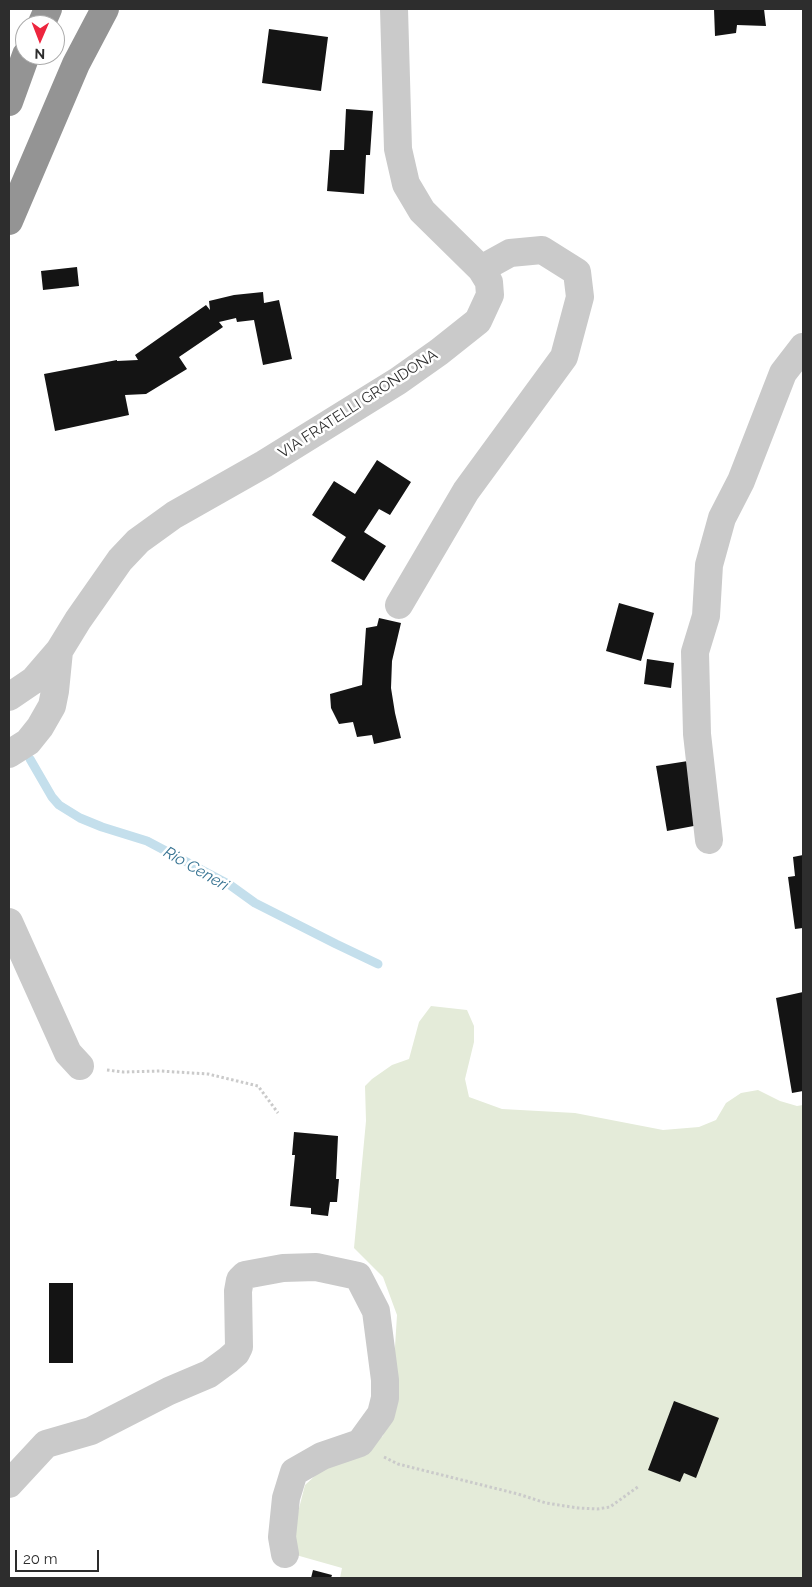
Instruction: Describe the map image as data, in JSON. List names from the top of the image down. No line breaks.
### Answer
{"streets":{"street":["VIA FRATELLI GRONDONA"]},"water":["Rio Ceneri"],"scale_bar":"20 m","north":"bottom"}
